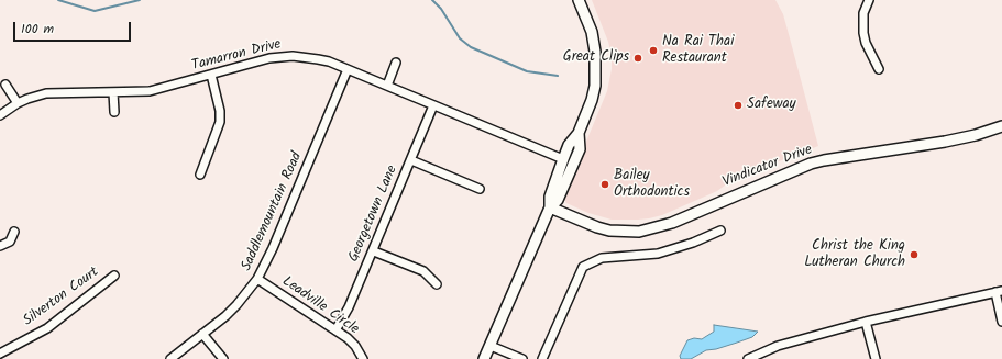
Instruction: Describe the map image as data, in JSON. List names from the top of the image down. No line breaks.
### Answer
{"streets":{"main road":["Vindicator Drive"],"street":["Tamarron Drive","Saddlemountain Road","Georgetown Lane","Silverton Court","Leadville Circle"]},"crossings":[["Tamarron Drive","Saddlemountain Road"],["Tamarron Drive","Georgetown Lane"],["Saddlemountain Road","Leadville Circle"],["Georgetown Lane","Leadville Circle"]],"places":["Na Rai Thai Restaurant","Great Clips","Safeway","Bailey Orthodontics","Christ the King Lutheran Church"],"scale_bar":"100 m"}
